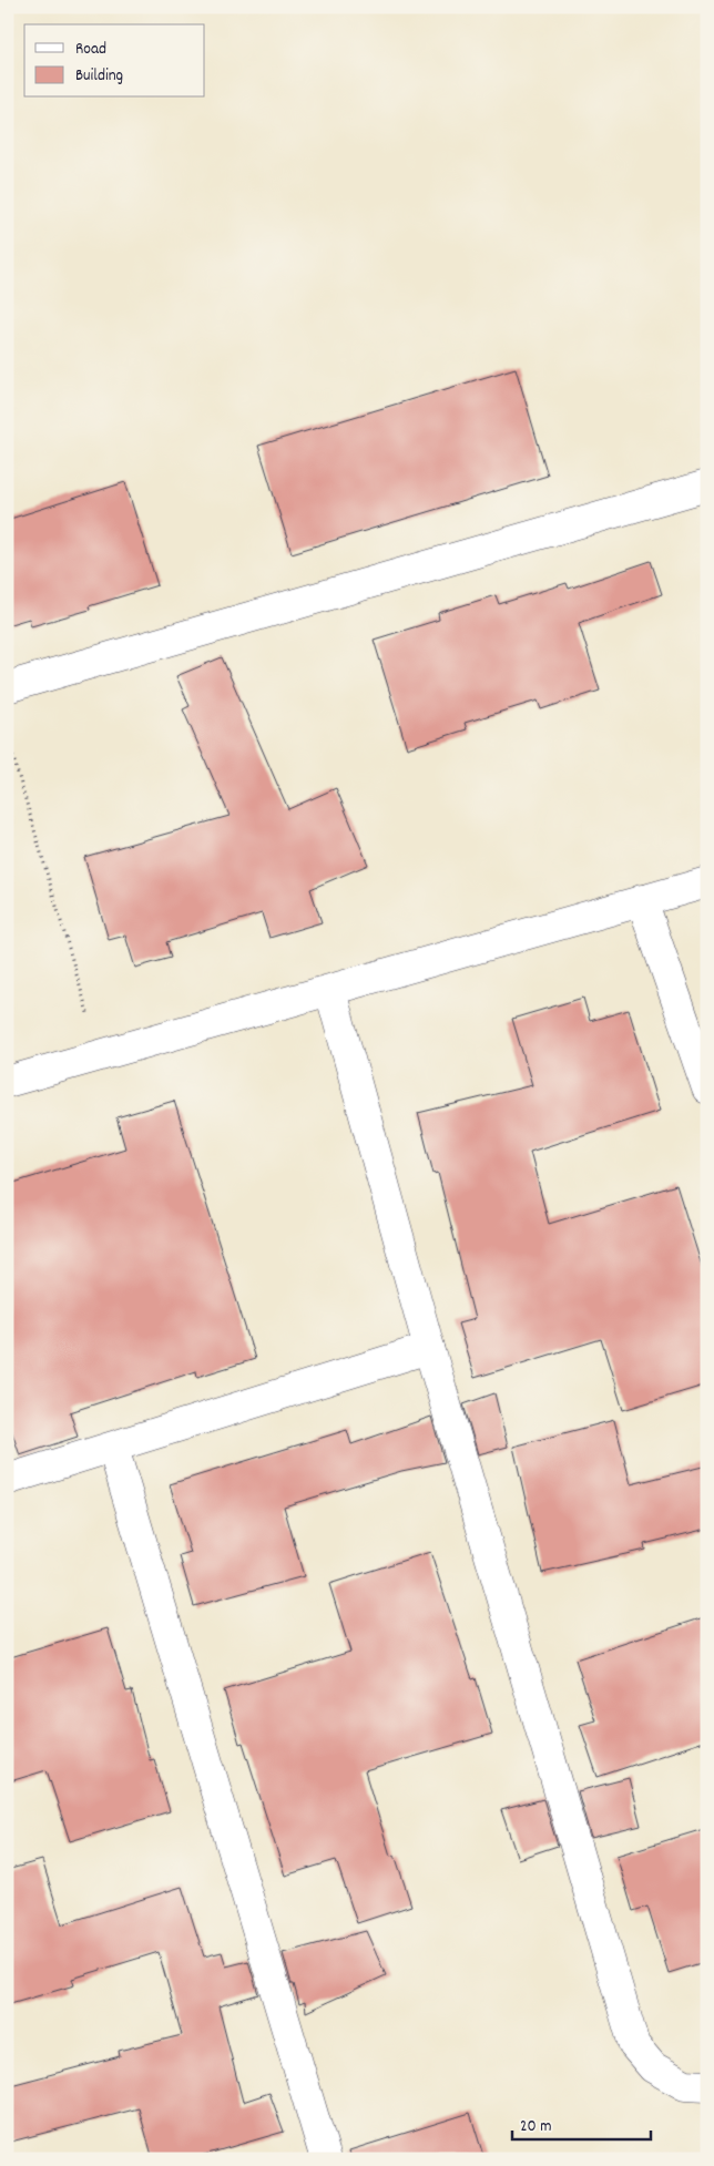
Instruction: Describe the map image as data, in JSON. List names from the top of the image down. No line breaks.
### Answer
{"legend":["Road","Building"],"scale_bar":"20 m"}
